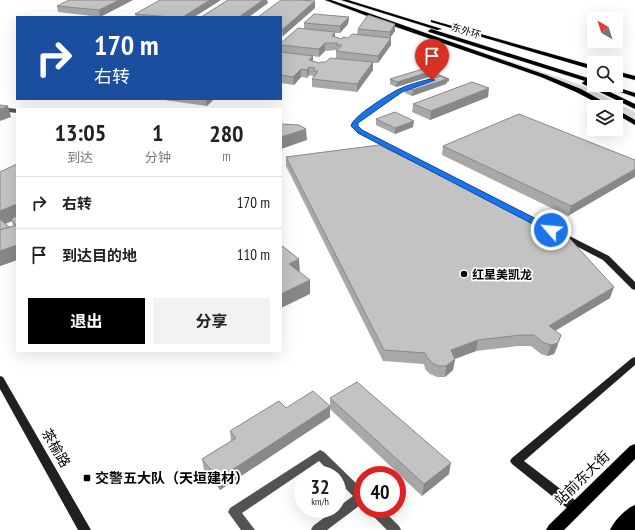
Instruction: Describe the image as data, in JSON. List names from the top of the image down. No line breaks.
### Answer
{"streets":{"main road":["东外环","站前东大街"],"street":["茶榆路"]},"places":{"other":["红星美凯龙"],"transit":["交警五大队（天垣建材）"]},"north":"top left","page":{"turn":["170 m","右转"],"eta":["13:05","到达","1","分钟","280","m"],"list":[{"name":"右转","value":"170 m"},{"name":"到达目的地","value":"110 m"}],"buttons":["退出","分享"],"speed":"32 km/h","limit":"40"}}
